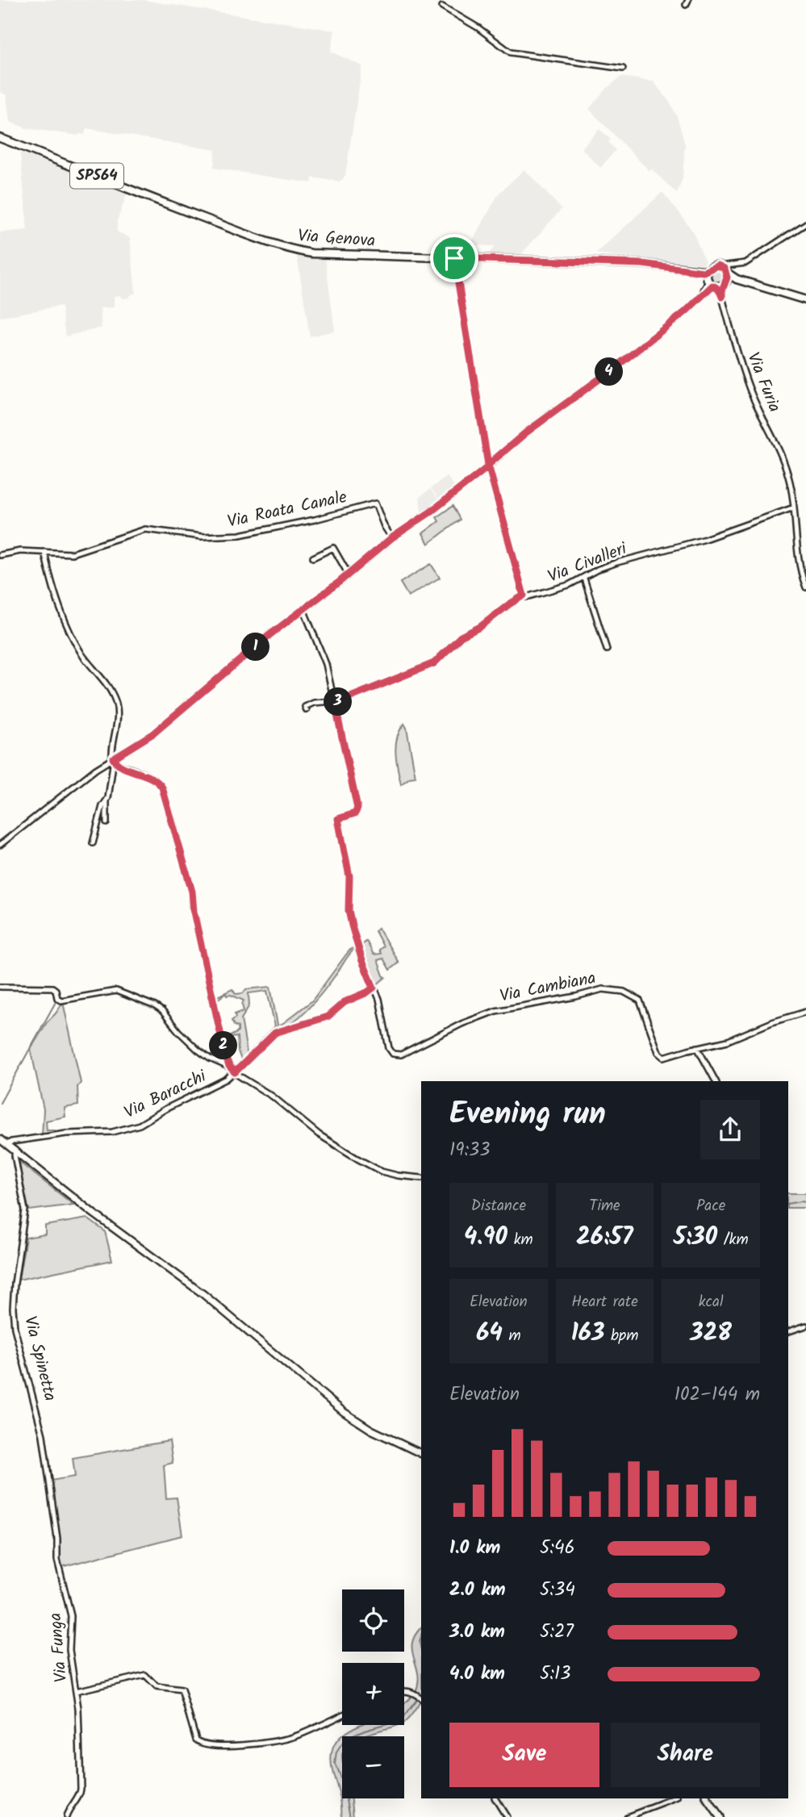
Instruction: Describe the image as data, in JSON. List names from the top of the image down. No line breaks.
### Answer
{"streets":{"main road":["SP564","Via Genova"],"street":["Via Furia","Via Roata Canale","Via Civalleri","Via Cambiana","Via Baracchi","Via Spinetta","Via Funga"]},"crossings":[["SP564","Via Genova"],["Via Genova","Via Furia"],["Via Furia","Via Civalleri"],["Via Cambiana","Via Baracchi"],["Via Spinetta","Via Funga"]],"page":{"pins":["4","1","3","2"],"heading":["Evening run","19:33"],"stats":[["Distance","4.90 km"],["Time","26:57"],["Pace","5:30 /km"],["Elevation","64 m"],["Heart rate","163 bpm"],["kcal","328"]],"chart":["Elevation","102–144 m"],"list":[{"name":"1.0 km","note":"5:46"},{"name":"2.0 km","note":"5:34"},{"name":"3.0 km","note":"5:27"},{"name":"4.0 km","note":"5:13"}],"map_buttons":["+","−"],"buttons":["Save","Share"]}}
